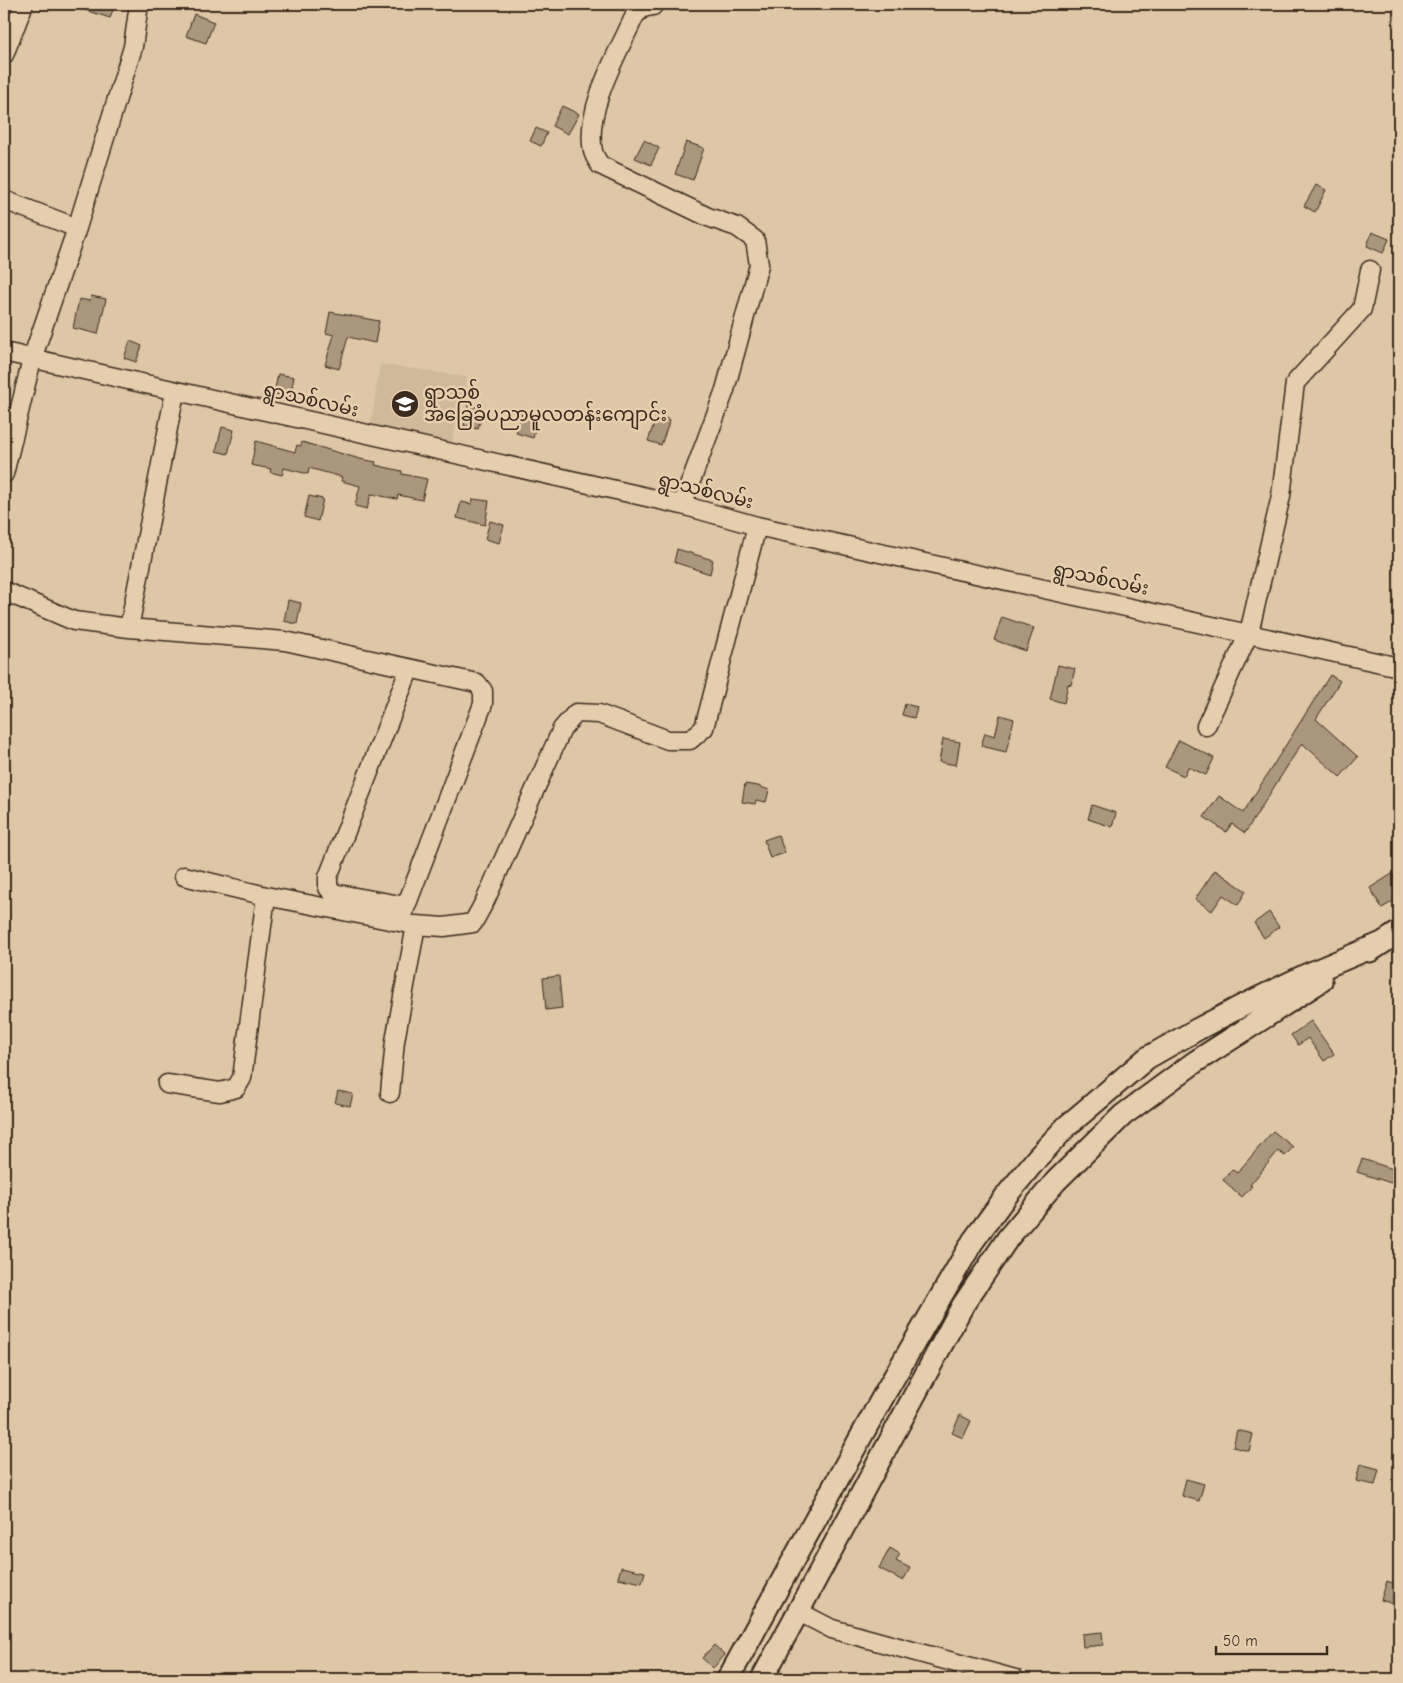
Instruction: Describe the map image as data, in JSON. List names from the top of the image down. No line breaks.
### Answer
{"streets":{"street":["ရွာသစ်လမ်း"]},"places":{"school or university":["ရွာသစ် အခြေခံပညာမူလတန်းကျောင်း"]},"scale_bar":"50 m"}
